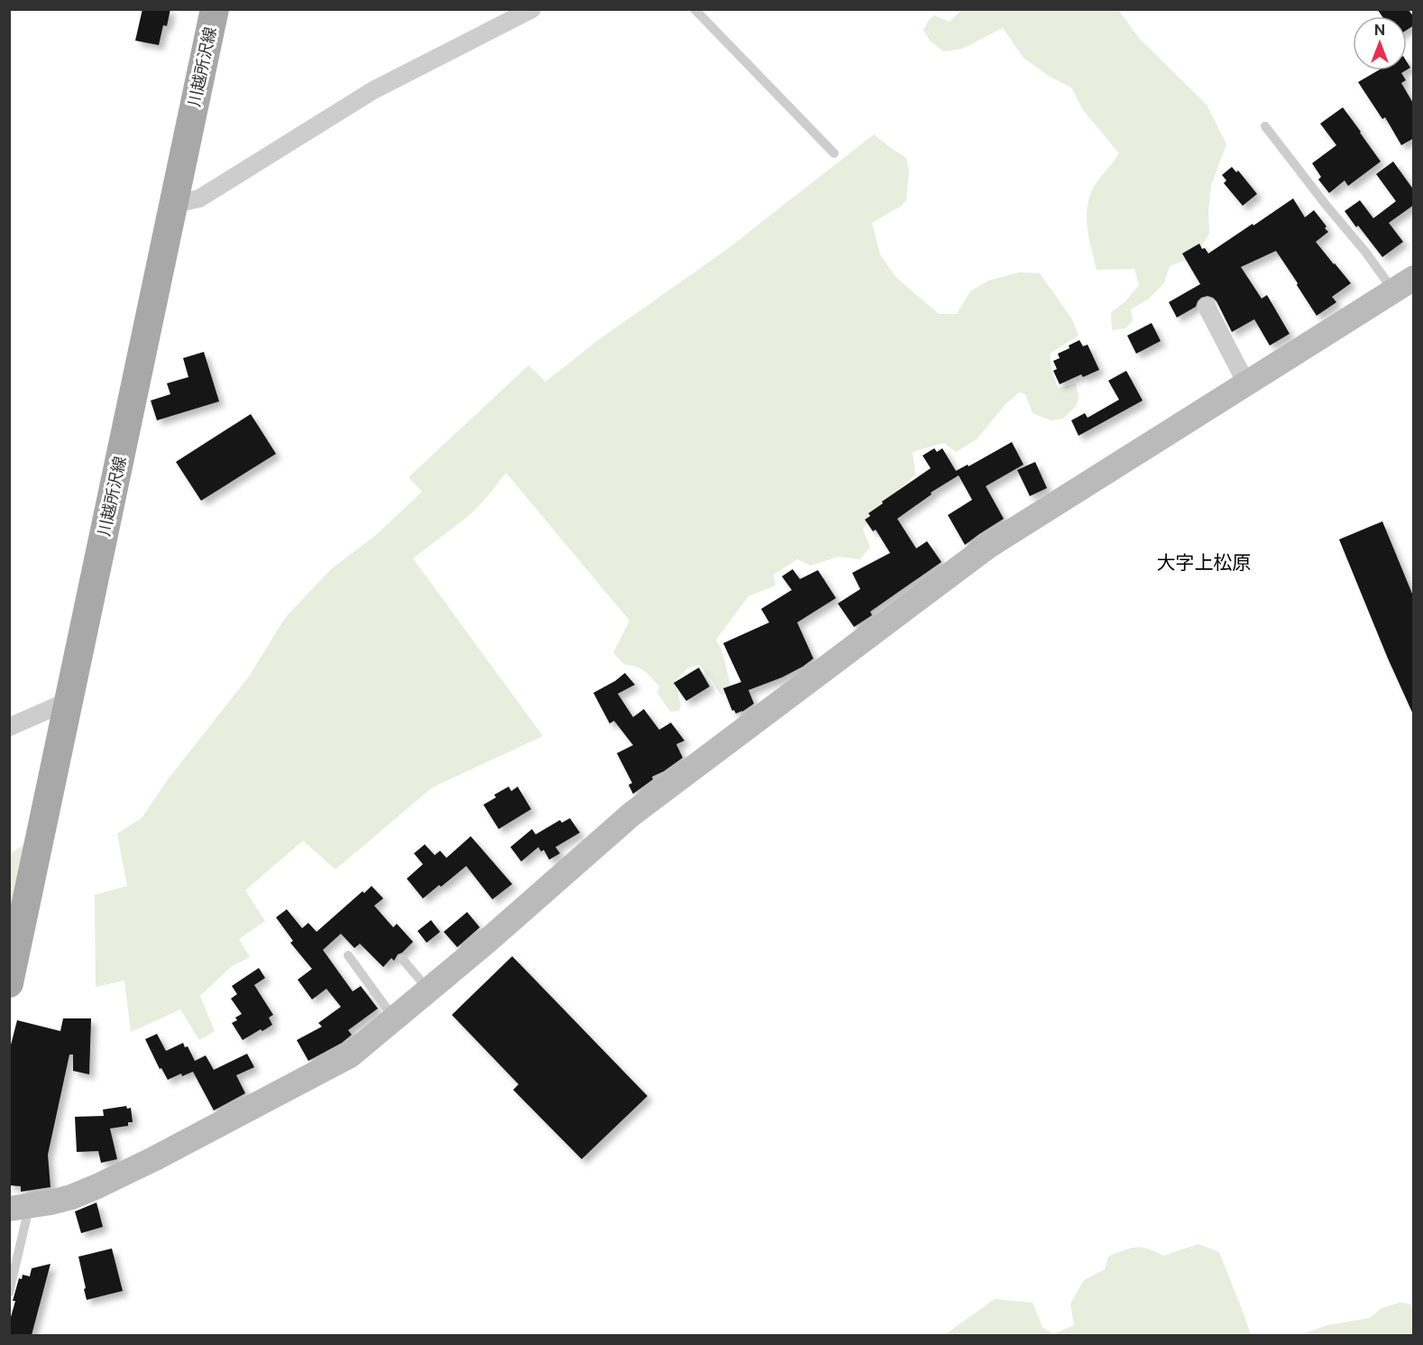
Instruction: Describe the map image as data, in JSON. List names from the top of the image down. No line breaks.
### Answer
{"streets":{"main road":["川越所沢線"]},"districts":["大字上松原"],"north":"top"}
